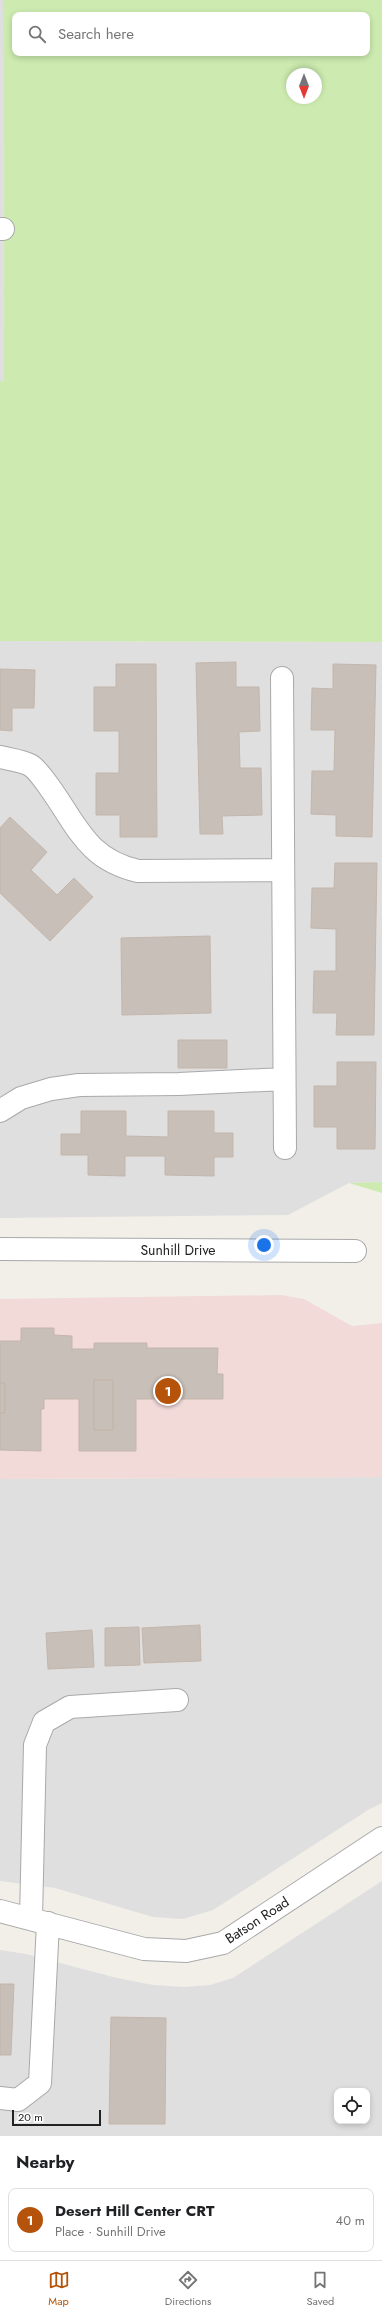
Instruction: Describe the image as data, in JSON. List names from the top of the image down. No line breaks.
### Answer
{"streets":{"street":["Sunhill Drive","Batson Road"]},"scale_bar":"20 m","north":"bottom","page":{"search":"Search here","pins":"1","scale":"20 m","heading":"Nearby","list":[{"mark":"1","name":"Desert Hill Center CRT","note":"Place · Sunhill Drive","value":"40 m"}],"nav":["Map","Directions","Saved"]}}
